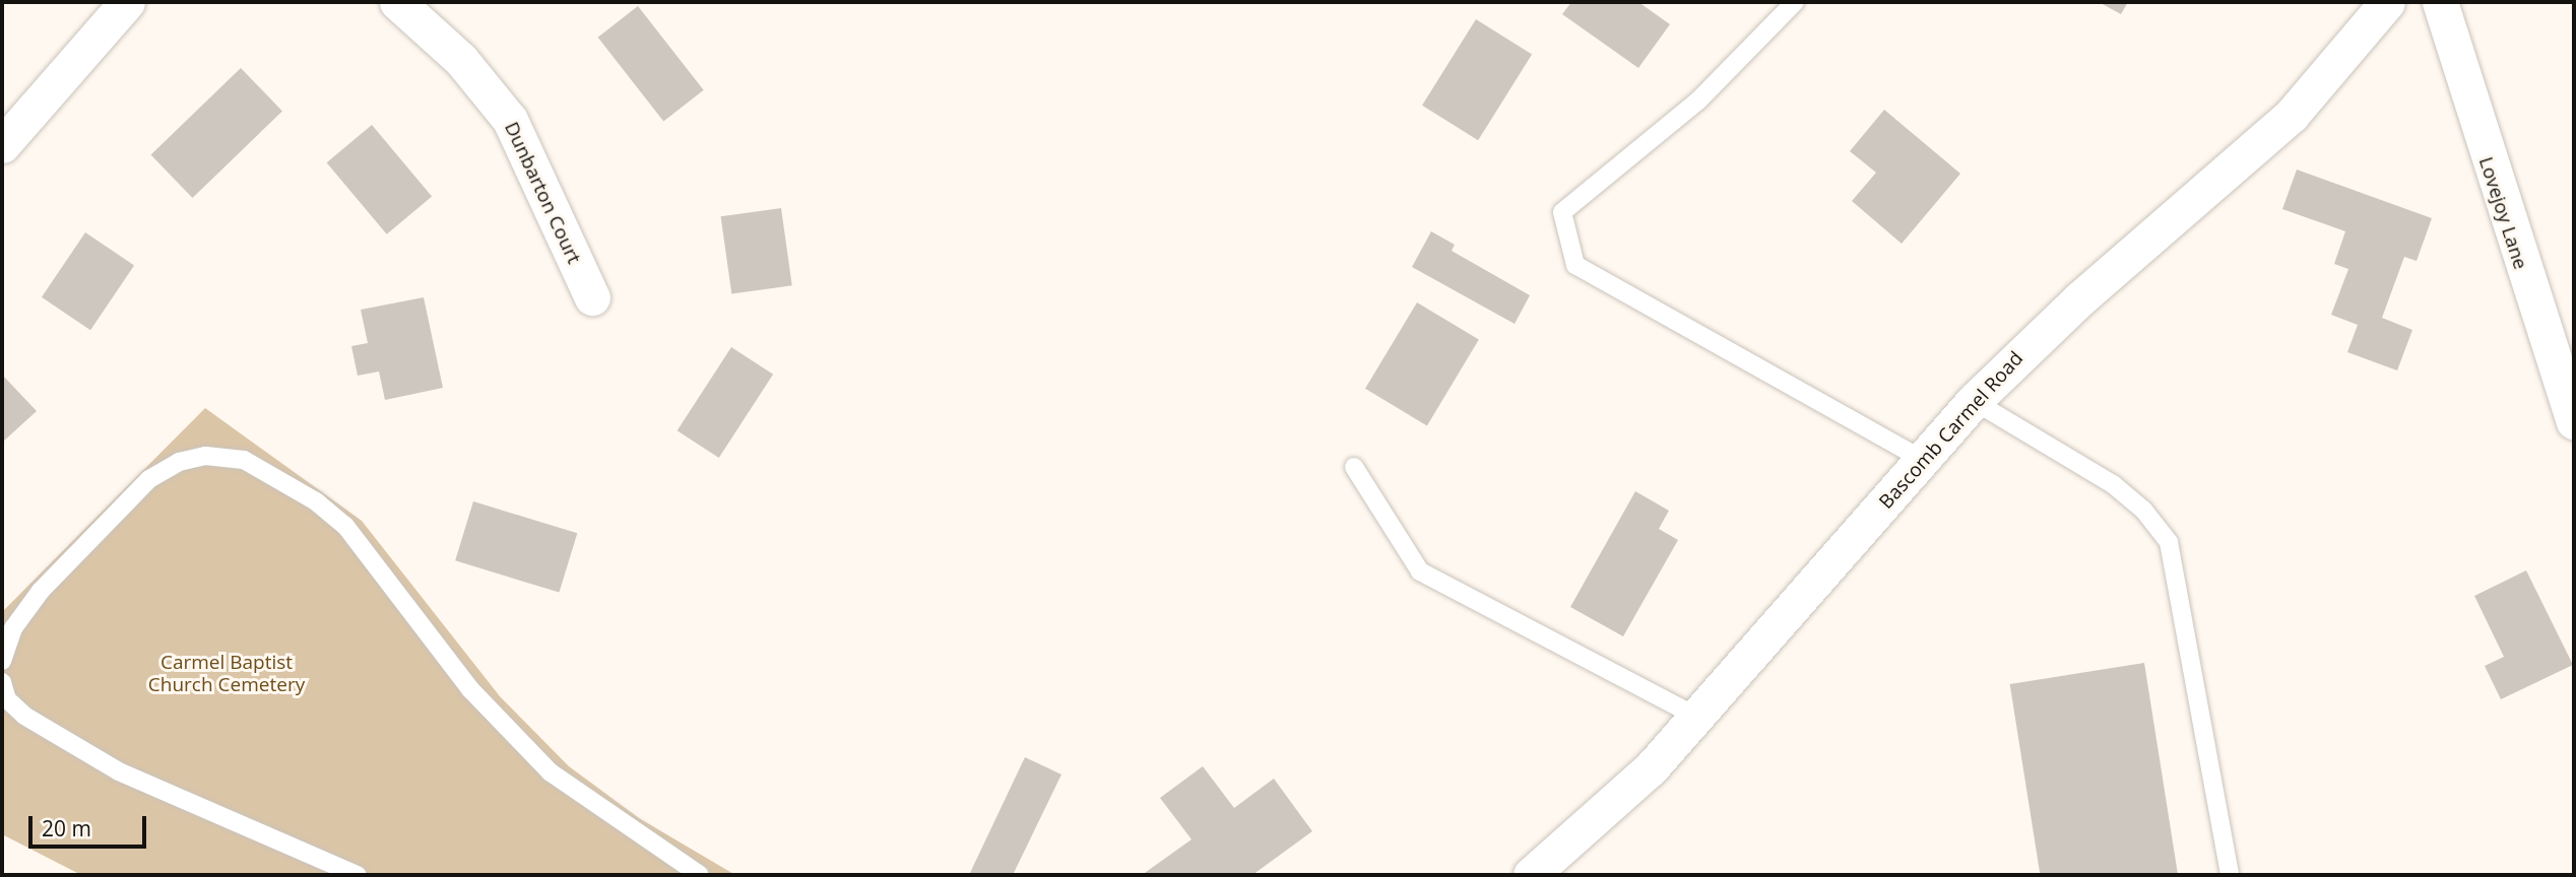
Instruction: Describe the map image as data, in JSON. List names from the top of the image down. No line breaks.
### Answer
{"streets":{"street":["Dunbarton Court","Lovejoy Lane","Bascomb Carmel Road"]},"parks":["Carmel Baptist Church Cemetery"],"scale_bar":"20 m"}
